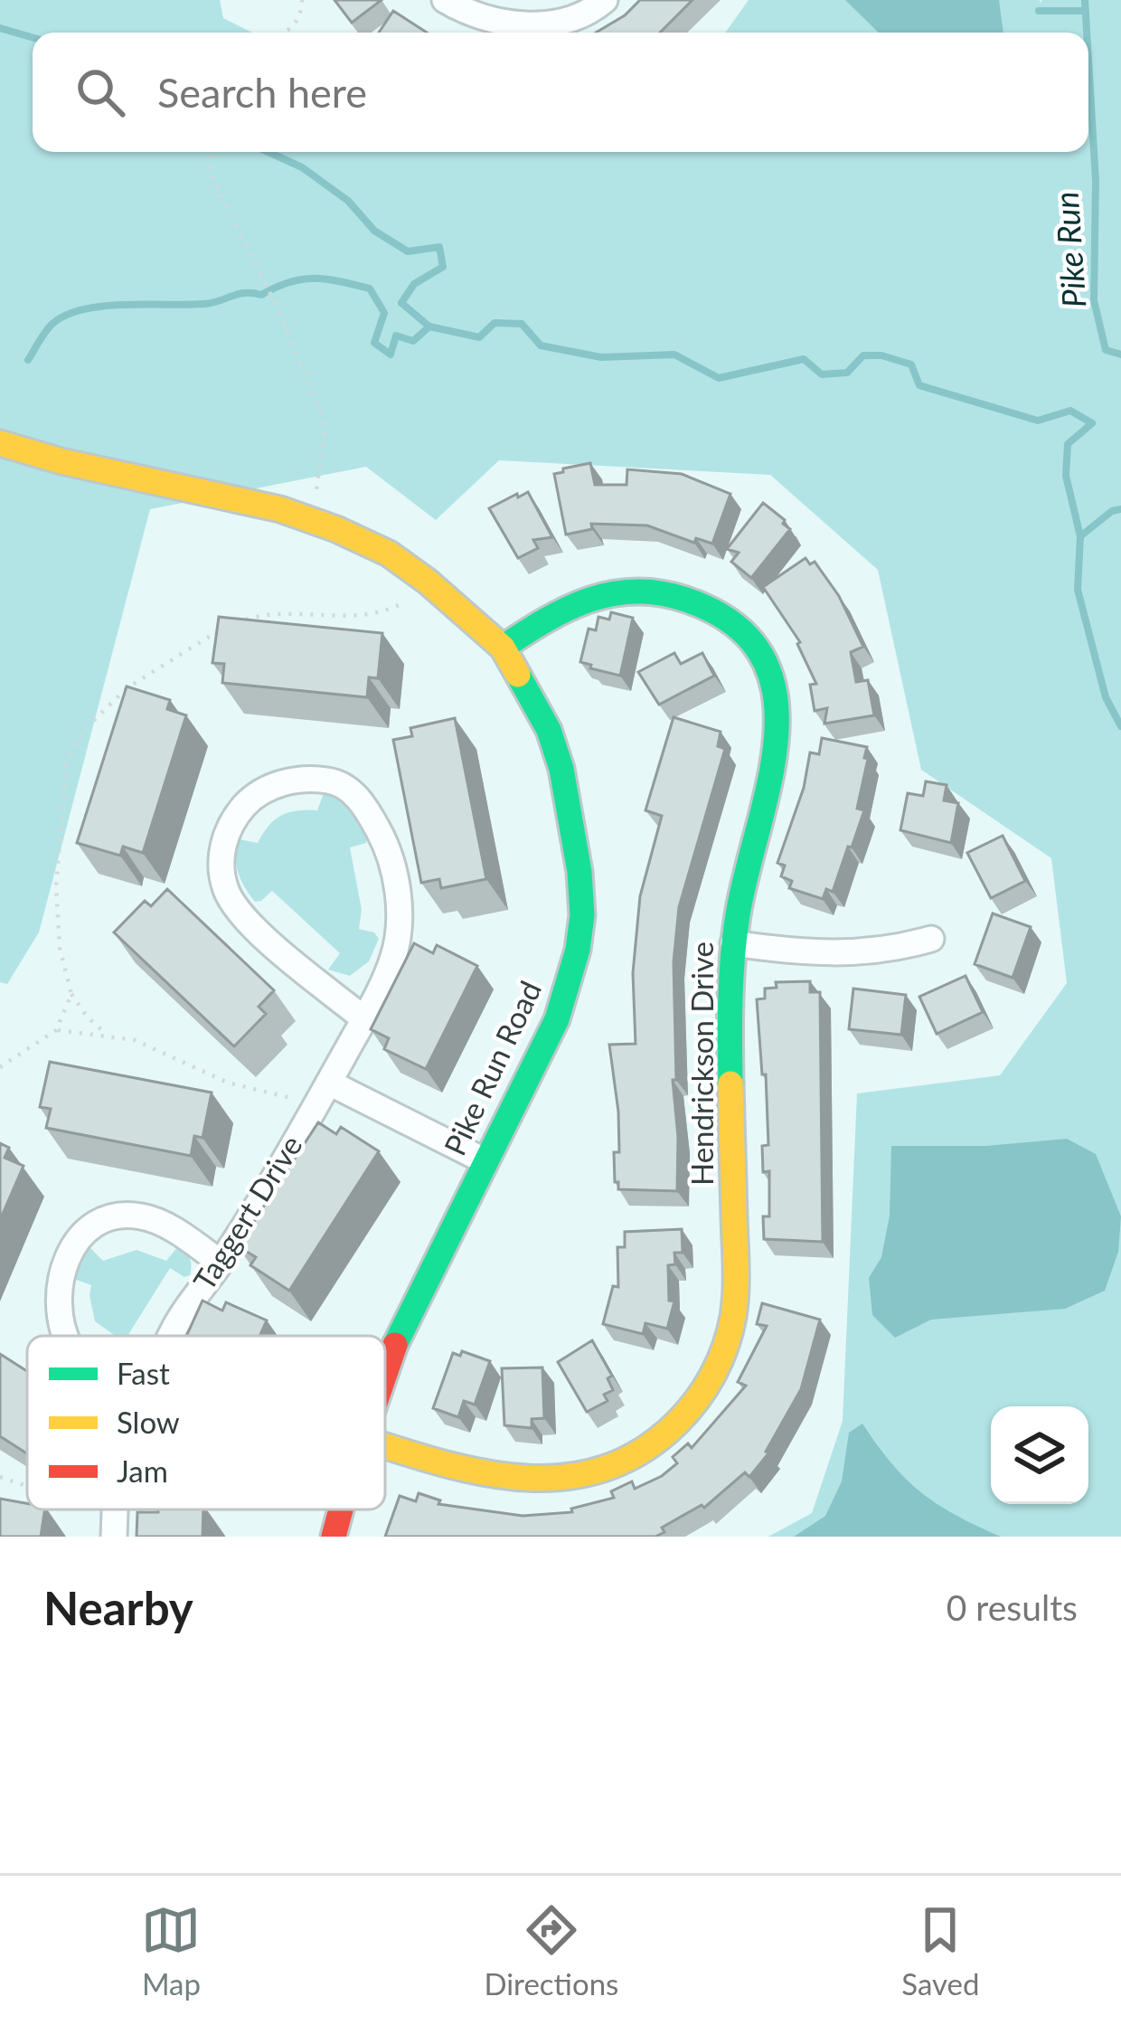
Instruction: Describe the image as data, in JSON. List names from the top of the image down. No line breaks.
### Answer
{"streets":{"street":["Hendrickson Drive","Pike Run Road","Taggert Drive"]},"crossings":[["Hendrickson Drive","Pike Run Road"]],"water":["Pike Run"],"legend":["Fast","Slow","Jam"],"page":{"search":"Search here","heading":["Nearby","0 results"],"nav":["Map","Directions","Saved"]}}
